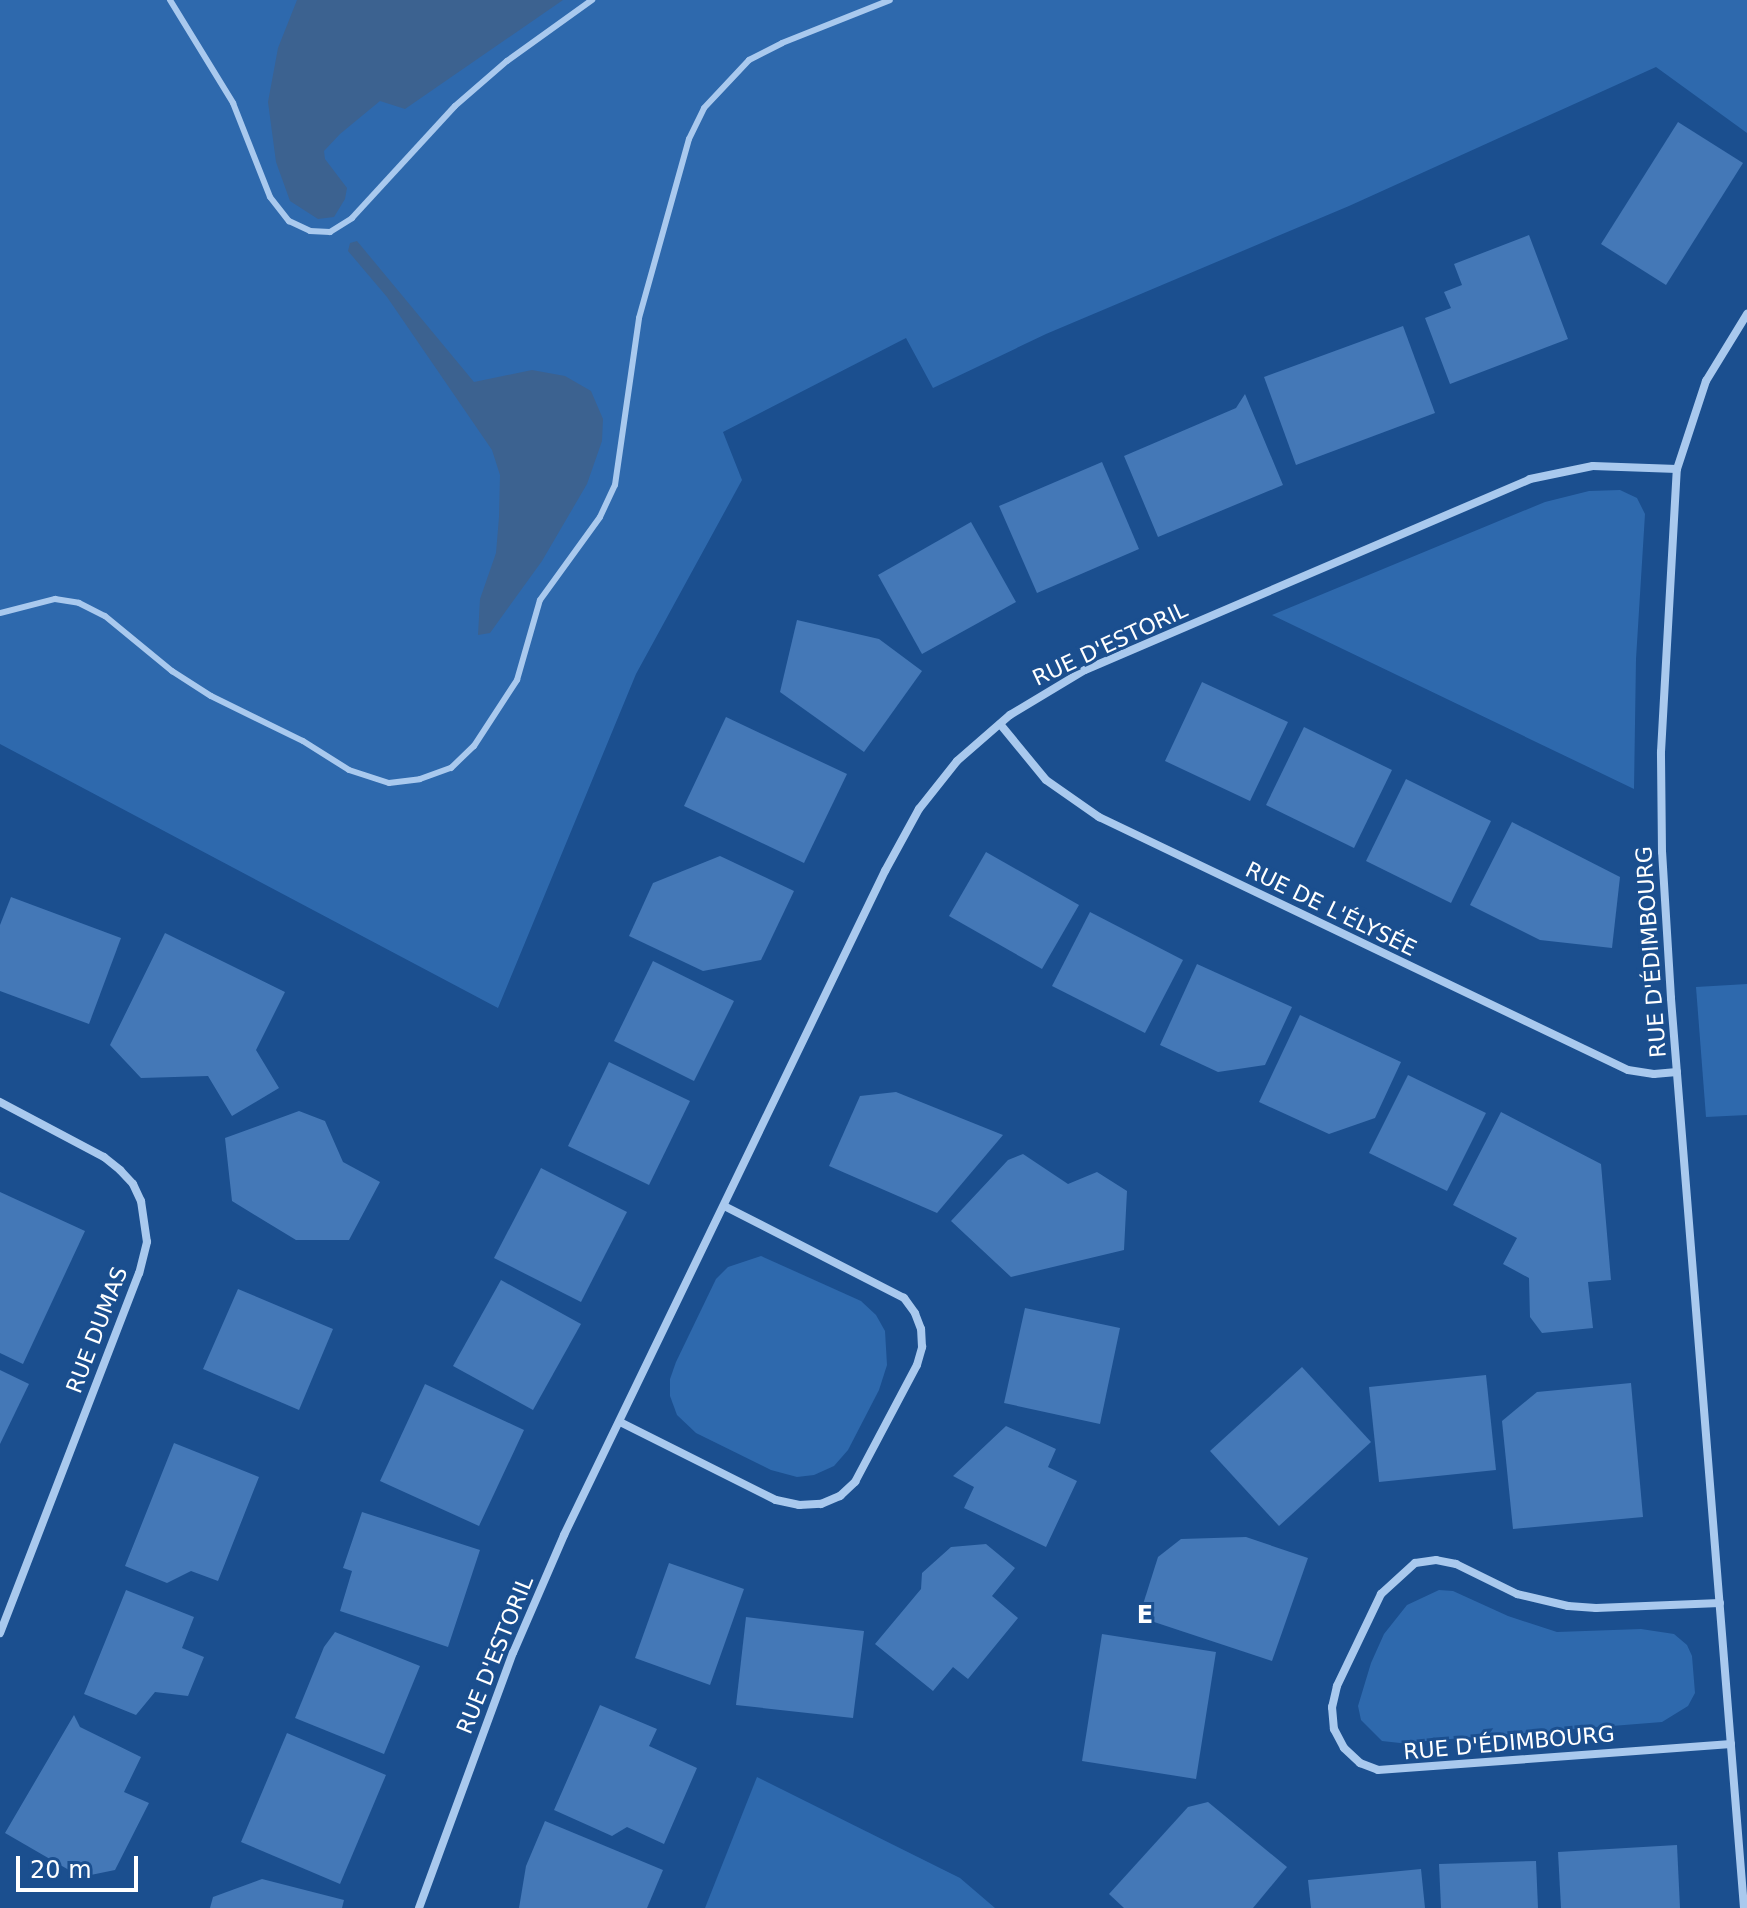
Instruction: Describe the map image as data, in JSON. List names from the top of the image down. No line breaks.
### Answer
{"streets":{"street":["RUE D'ESTORIL","RUE DE L'ÉLYSÉE","RUE D'ÉDIMBOURG","RUE DUMAS"]},"crossings":[["RUE D'ESTORIL","RUE DE L'ÉLYSÉE"],["RUE D'ESTORIL","RUE D'ÉDIMBOURG"],["RUE DE L'ÉLYSÉE","RUE D'ÉDIMBOURG"]],"districts":["E"],"scale_bar":"20 m"}
